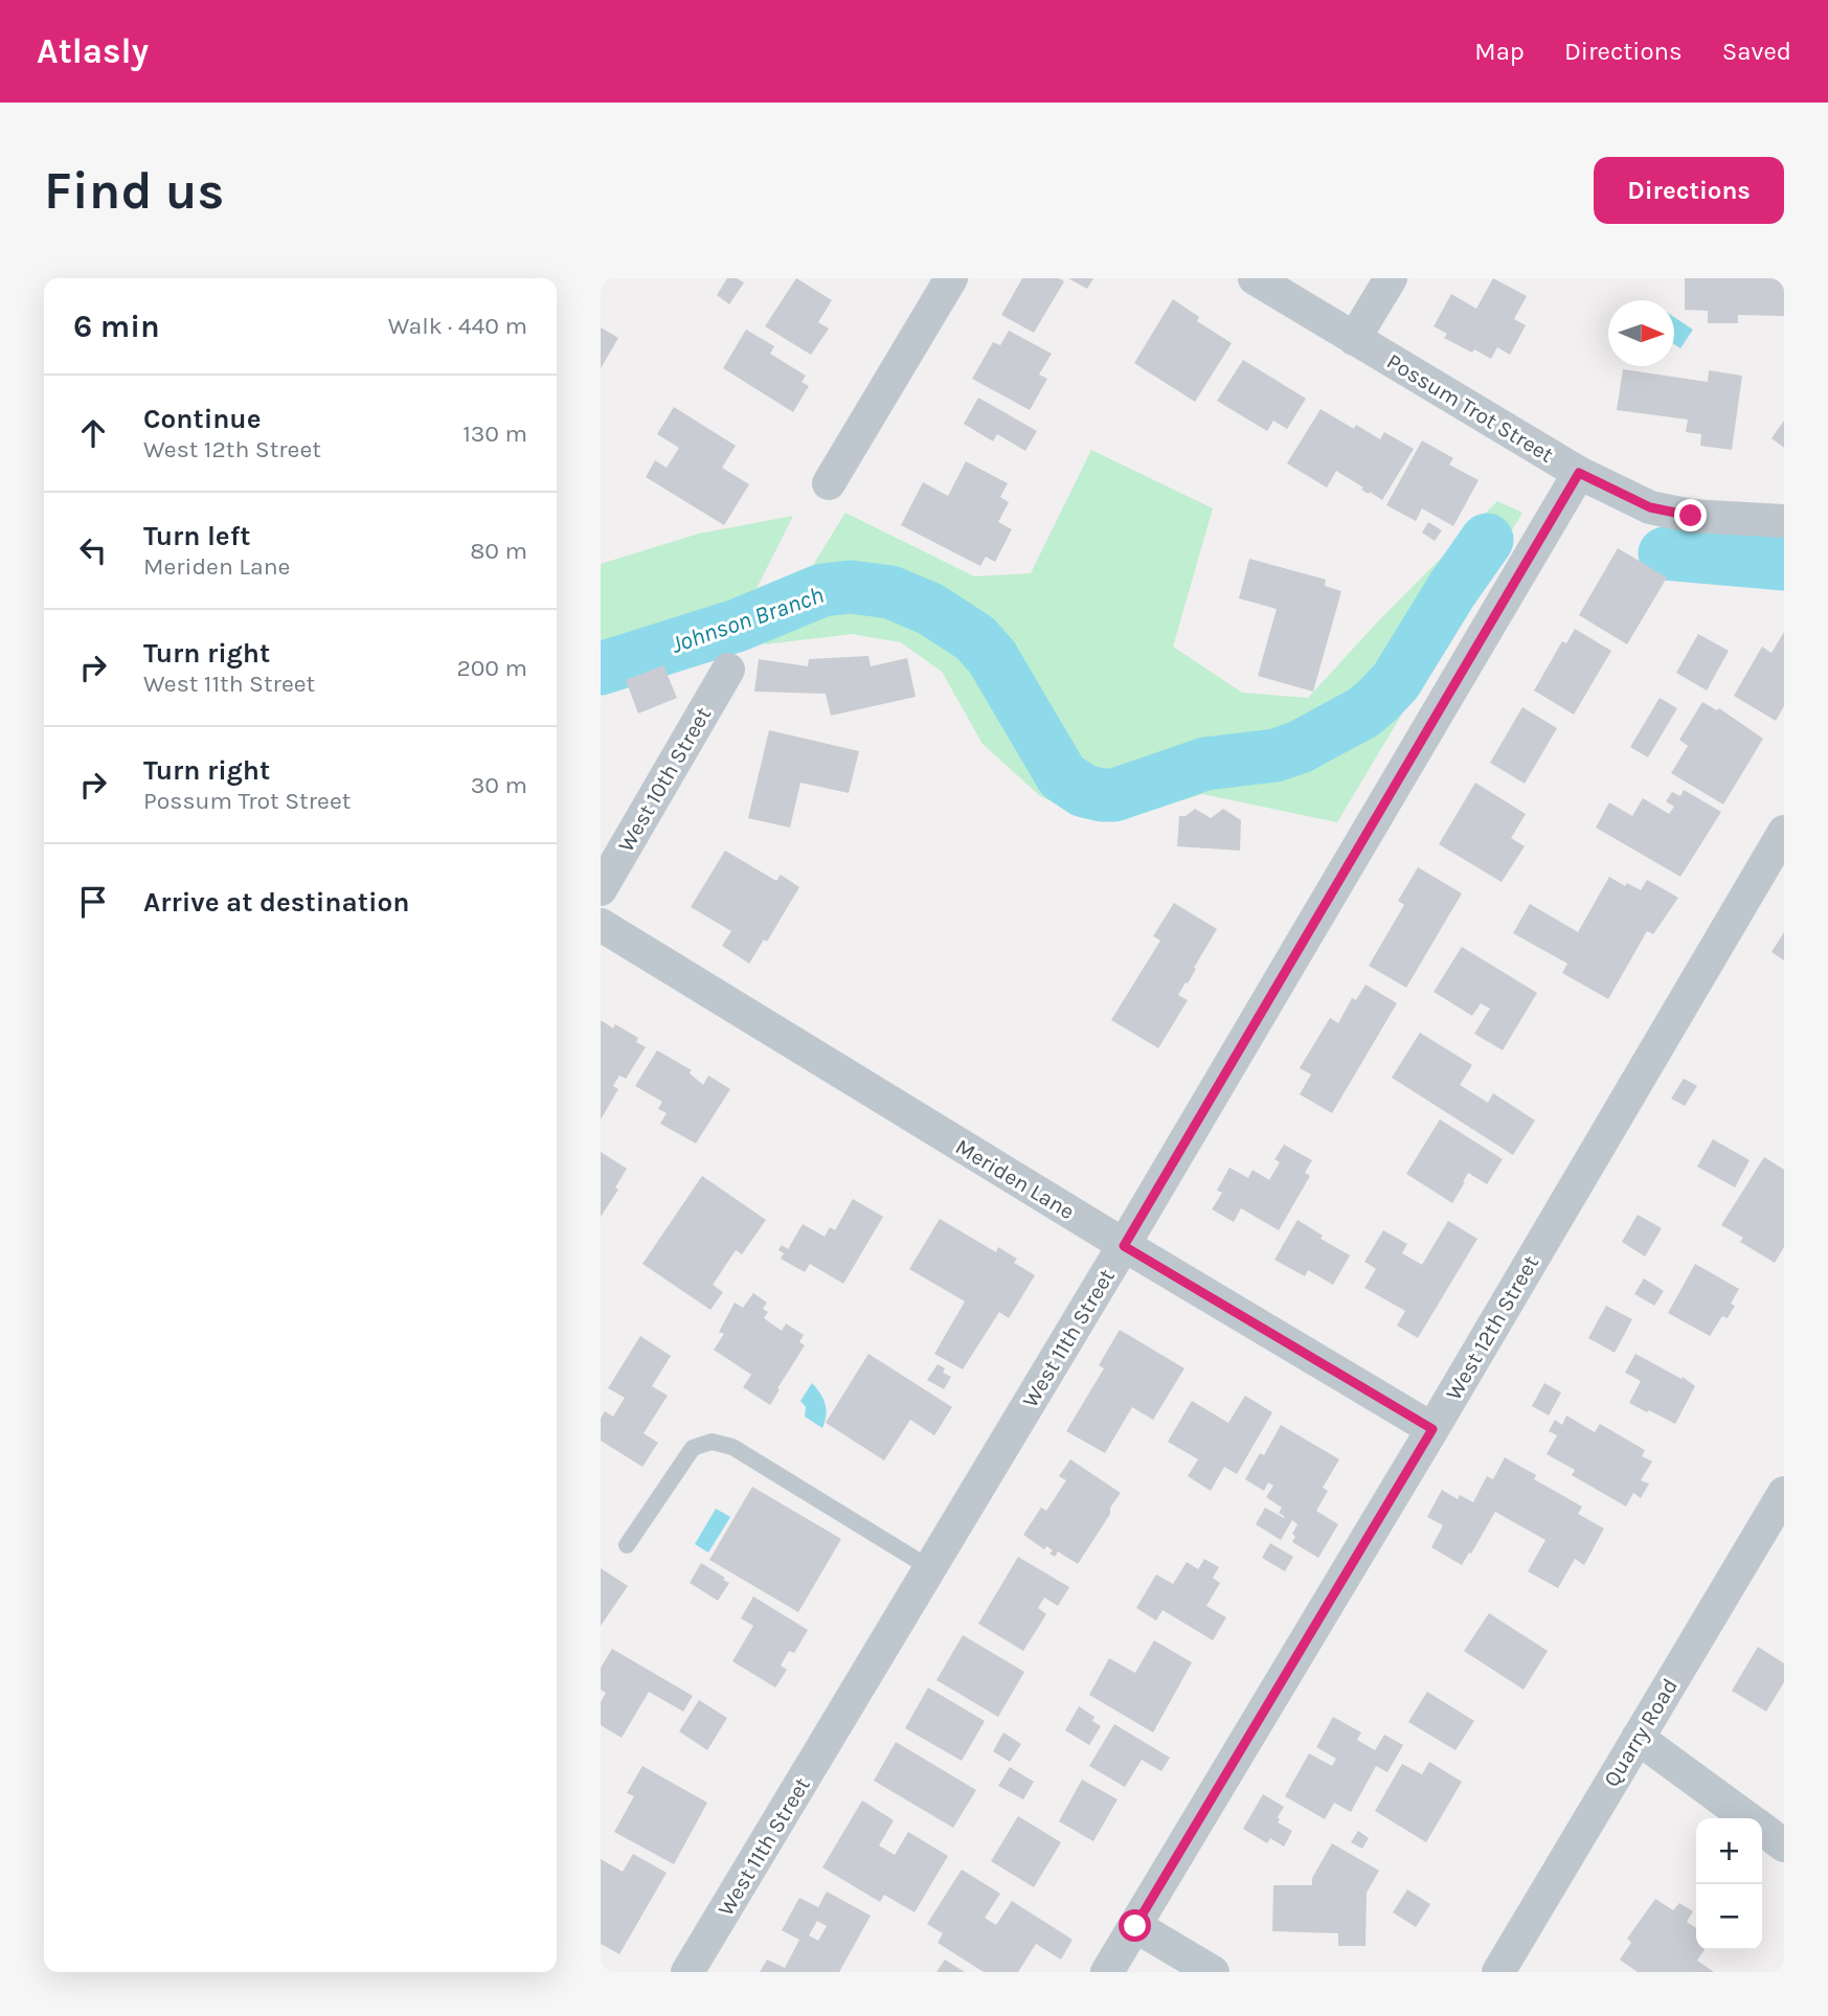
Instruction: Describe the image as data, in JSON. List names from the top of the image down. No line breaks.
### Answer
{"streets":{"street":["Possum Trot Street","West 10th Street","Meriden Lane","West 12th Street","West 11th Street","Quarry Road"]},"crossings":[["Possum Trot Street","West 11th Street"],["Meriden Lane","West 12th Street"],["Meriden Lane","West 11th Street"]],"water":["Johnson Branch"],"north":"right","page":{"header":"Atlasly","nav":["Map","Directions","Saved"],"buttons":"Directions","title":"Find us","heading":["6 min","Walk · 440 m"],"list":[["Continue","West 12th Street","130 m"],["Turn left","Meriden Lane","80 m"],["Turn right","West 11th Street","200 m"],["Turn right","Possum Trot Street","30 m"],"Arrive at destination"],"map_buttons":["+","−"]}}
